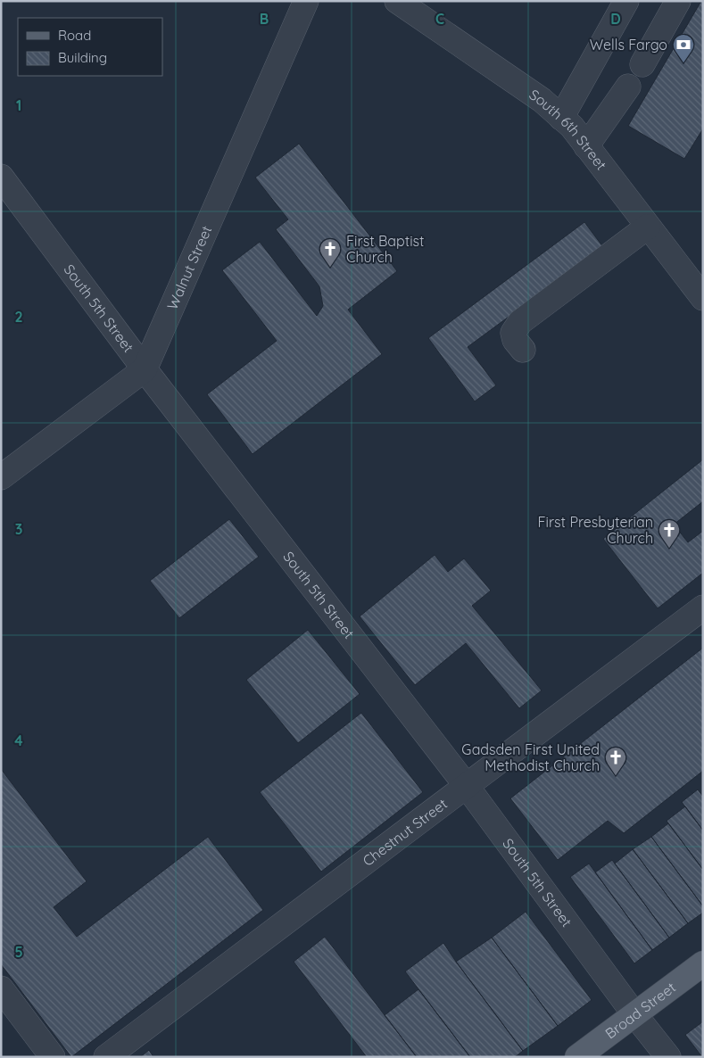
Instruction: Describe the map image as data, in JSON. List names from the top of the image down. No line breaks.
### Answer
{"streets":{"main road":["Broad Street"],"street":["South 6th Street","Walnut Street","South 5th Street","Chestnut Street"]},"crossings":[["Walnut Street","South 5th Street"],["South 5th Street","Chestnut Street"],["South 5th Street","Broad Street"]],"places":{"bank":["Wells Fargo"],"church":["First Baptist Church","First Presbyterian Church","Gadsden First United Methodist Church"]},"legend":["Road","Building"],"grid":{"columns":["B","C","D"],"rows":["1","2","3","4","5"]}}
